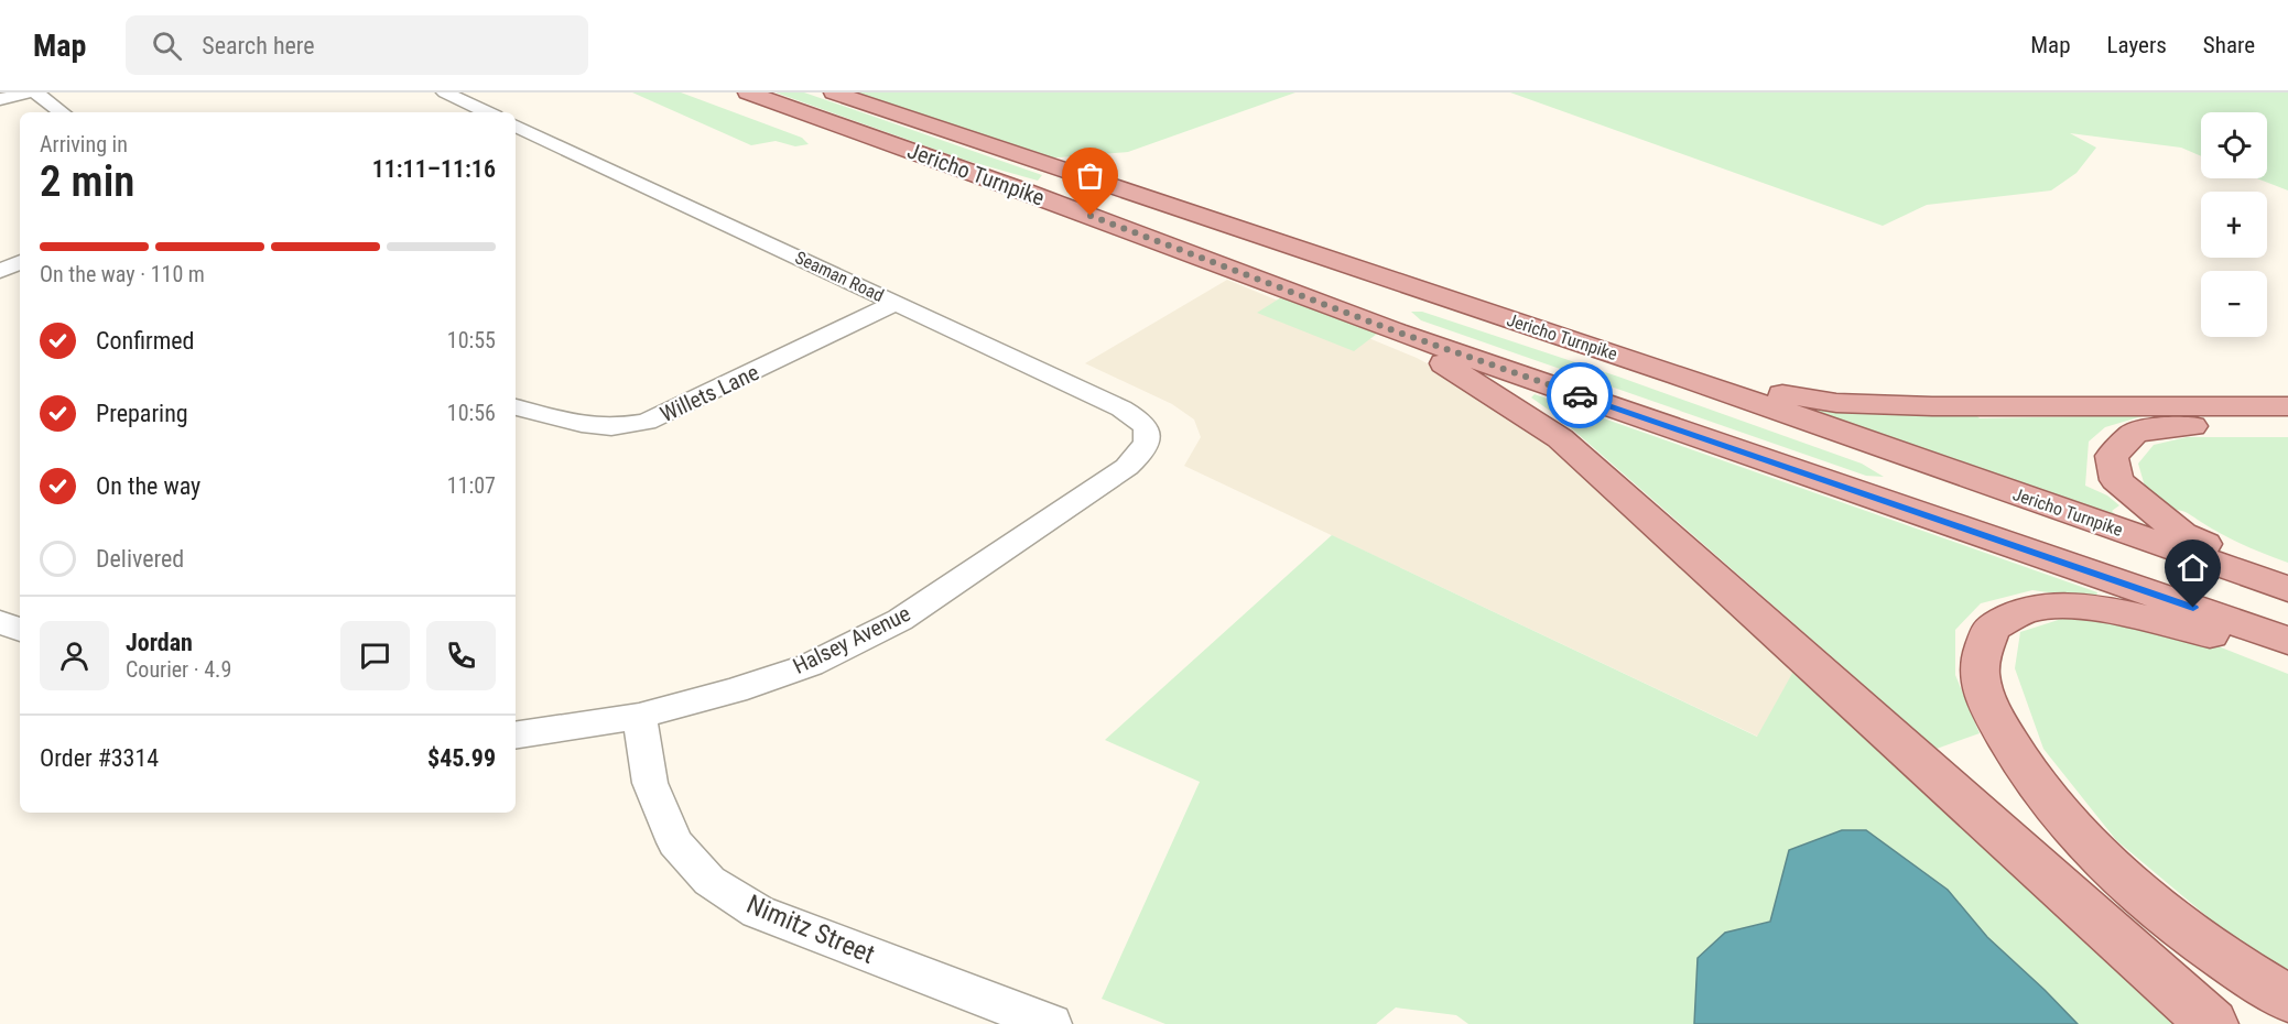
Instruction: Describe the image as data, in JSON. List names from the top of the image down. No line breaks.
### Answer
{"streets":{"main road":["Jericho Turnpike"],"street":["Seaman Road","Willets Lane","Halsey Avenue","Nimitz Street"]},"crossings":[["Seaman Road","Willets Lane"],["Seaman Road","Halsey Avenue"],["Halsey Avenue","Nimitz Street"]],"page":{"header":"Map","search":"Search here","nav":["Map","Layers","Share"],"map_buttons":["+","−"],"heading":["2 min","Arriving in","11:11–11:16"],"panel":["Jordan","Courier · 4.9","Order #3314","$45.99"],"bar":"On the way · 110 m","list":[["Confirmed","10:55"],["Preparing","10:56"],["On the way","11:07"],"Delivered"]}}
